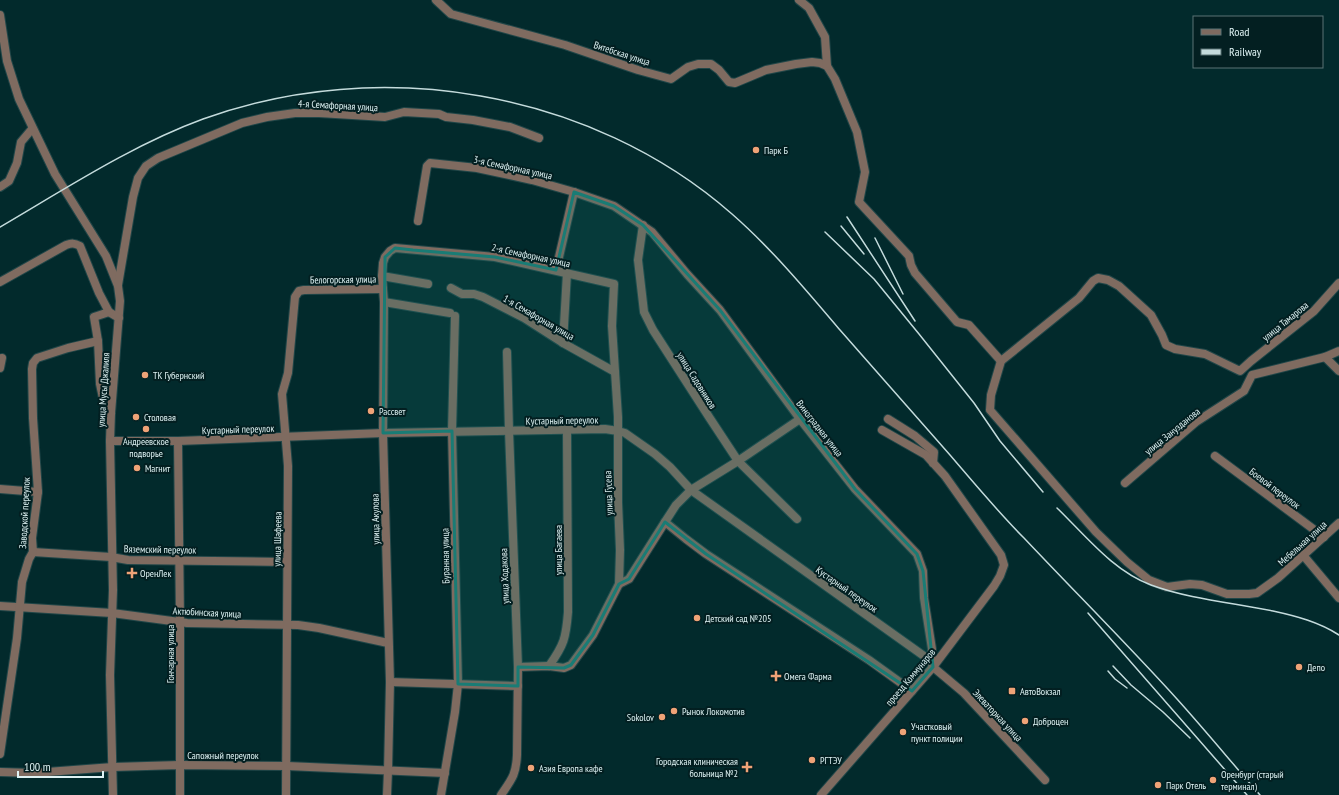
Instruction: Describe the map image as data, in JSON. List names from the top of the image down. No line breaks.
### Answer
{"streets":{"street":["Витебская улица","4-я Семафорная улица","3-я Семафорная улица","2-я Семафорная улица","Белогорская улица","1-я Семафорная улица","улица Тамарова","улица Садовников","улица Мусы Джалиля","Кустарный переулок","Виноградная улица","улица Занузданова","Боевой переулок","улица Гусева","Заводской переулок","улица Акулова","улица Шафеева","Мебельная улица","Вяземский переулок","улица Багаева","Буранная улица","улица Ходакова","Актюбинская улица","Гончарная улица","проезд Коммунаров","Элеваторная улица","Сапожный переулок"]},"crossings":[["4-я Семафорная улица","улица Мусы Джалиля"],["3-я Семафорная улица","улица Садовников"],["3-я Семафорная улица","Виноградная улица"],["2-я Семафорная улица","улица Гусева"],["2-я Семафорная улица","улица Акулова"],["Белогорская улица","улица Акулова"],["Белогорская улица","улица Шафеева"],["1-я Семафорная улица","улица Гусева"],["улица Садовников","Виноградная улица"],["улица Мусы Джалиля","Кустарный переулок"],["улица Мусы Джалиля","Вяземский переулок"],["улица Мусы Джалиля","Актюбинская улица"],["улица Мусы Джалиля","Сапожный переулок"],["Кустарный переулок","Виноградная улица"],["Кустарный переулок","улица Гусева"],["Кустарный переулок","улица Акулова"],["Кустарный переулок","улица Шафеева"],["Кустарный переулок","улица Багаева"],["Кустарный переулок","Буранная улица"],["Кустарный переулок","улица Ходакова"],["Кустарный переулок","Гончарная улица"],["Кустарный переулок","проезд Коммунаров"],["Кустарный переулок","Элеваторная улица"],["Виноградная улица","проезд Коммунаров"],["Виноградная улица","Элеваторная улица"],["Боевой переулок","Мебельная улица"],["улица Гусева","улица Багаева"],["Заводской переулок","Вяземский переулок"],["Заводской переулок","Актюбинская улица"],["улица Акулова","Буранная улица"],["улица Акулова","Актюбинская улица"],["улица Акулова","Сапожный переулок"],["улица Шафеева","Вяземский переулок"],["улица Шафеева","Актюбинская улица"],["улица Шафеева","Сапожный переулок"],["Вяземский переулок","Гончарная улица"],["Буранная улица","Сапожный переулок"],["Актюбинская улица","Гончарная улица"],["Гончарная улица","Сапожный переулок"],["проезд Коммунаров","Элеваторная улица"]],"places":{"other":["Парк Б","ТК Губернский","Рассвет","Столовая","Андреевское подворье","Магнит","Детский сад №205","Депо","Рынок Локомотив","Sokolov","Доброцен","Участковый пункт полиции","РГТЭУ","Азия Европа кафе","Оренбург (старый терминал)","Парк Отель"],"health":["ОренЛек","Омега Фарма","Городская клиническая больница №2"],"transit":["АвтоВокзал"]},"legend":["Road","Railway"],"scale_bar":"100 m"}
